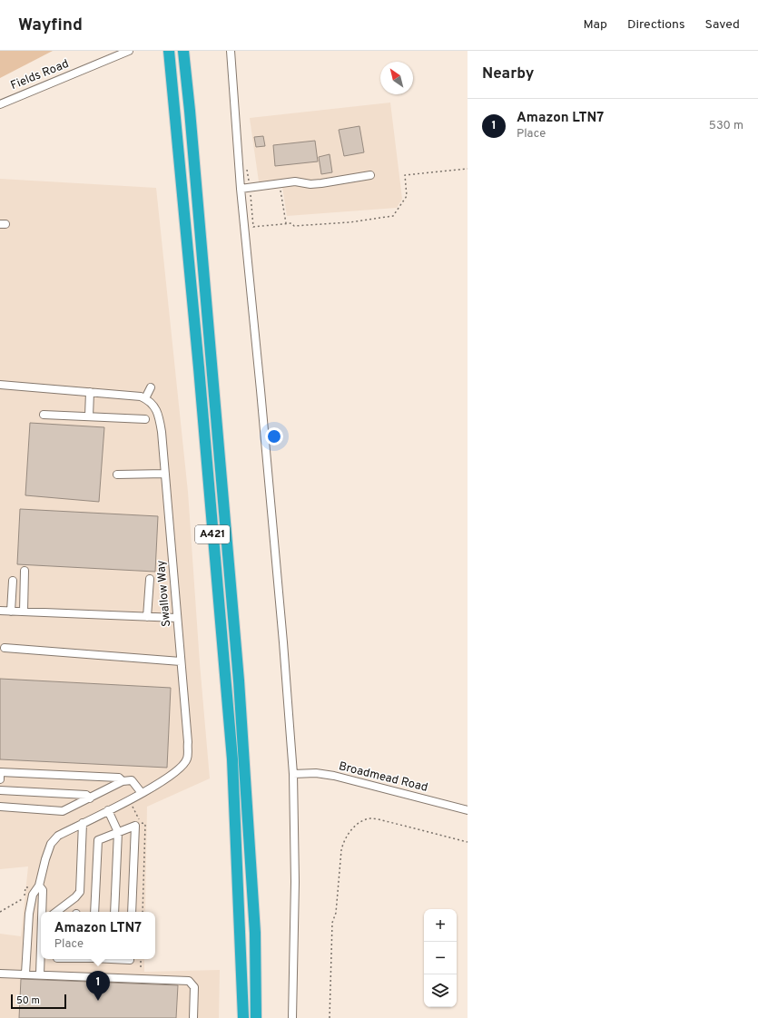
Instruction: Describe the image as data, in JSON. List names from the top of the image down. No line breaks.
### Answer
{"streets":{"highway":["A421"],"street":["Fields Road","Swallow Way","Broadmead Road"]},"scale_bar":"50 m","north":"top left","page":{"header":"Wayfind","nav":["Map","Directions","Saved"],"heading":"Nearby","list":[{"mark":"1","name":"Amazon LTN7","note":"Place","value":"530 m"}],"map_buttons":["+","−"],"popup":["Amazon LTN7","Place"],"pins":"1","scale":"50 m"}}
